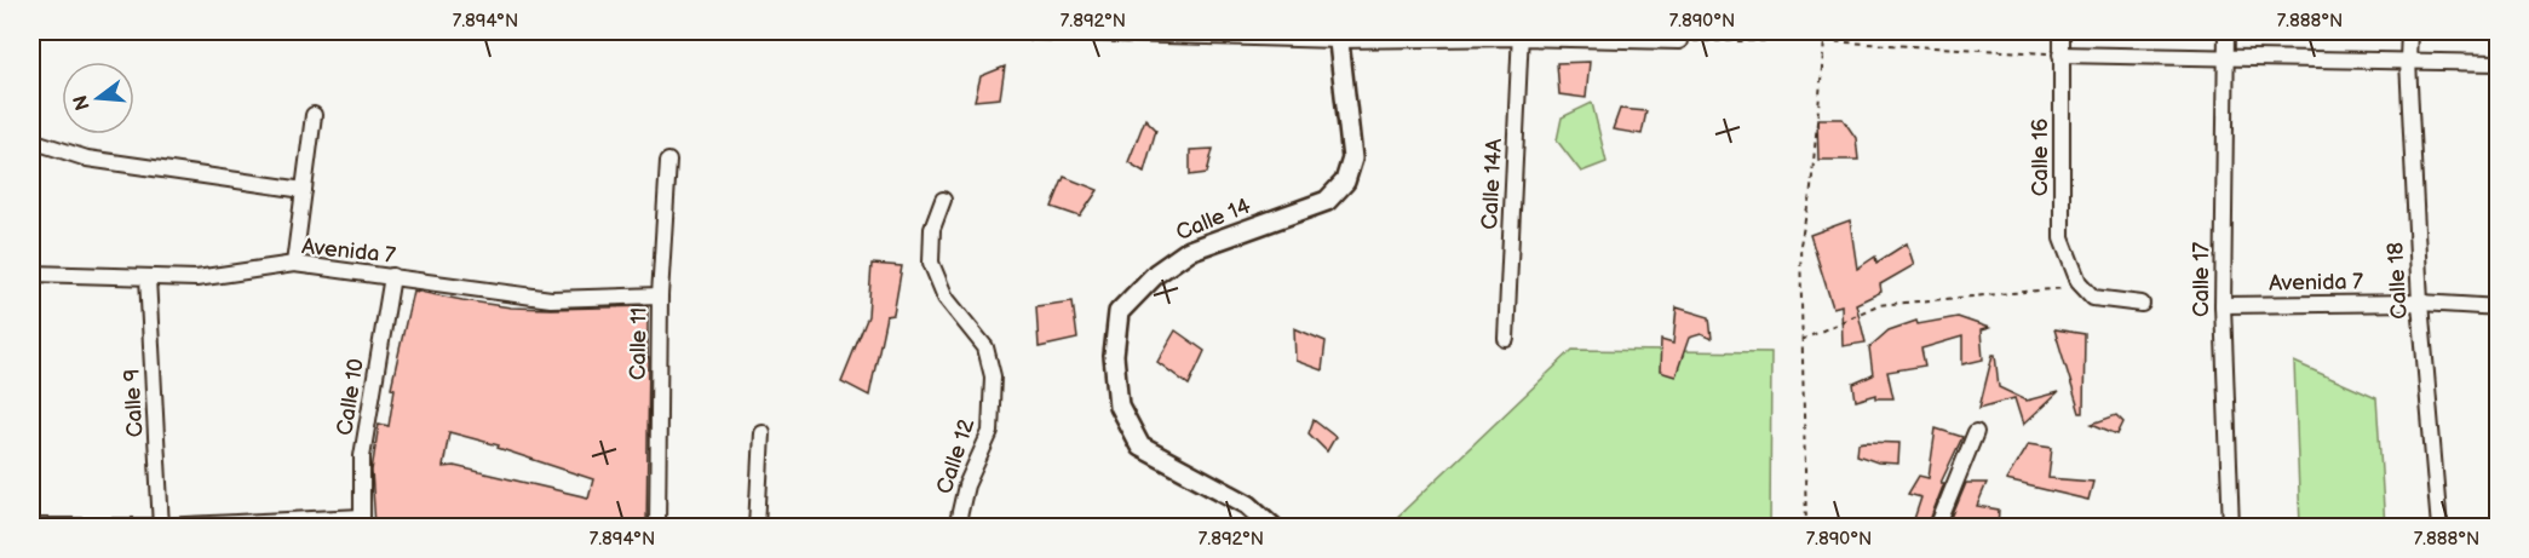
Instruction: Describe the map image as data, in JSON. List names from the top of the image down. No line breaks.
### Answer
{"streets":{"street":["Calle 16","Calle 14A","Calle 14","Avenida 7","Calle 17","Calle 18","Calle 11","Calle 10","Calle 9","Calle 12"]},"crossings":[["Avenida 7","Calle 17"],["Avenida 7","Calle 18"],["Avenida 7","Calle 11"],["Avenida 7","Calle 10"],["Avenida 7","Calle 9"]],"north":"left","coordinates":["7.894°N","7.892°N","7.890°N","7.888°N"]}
